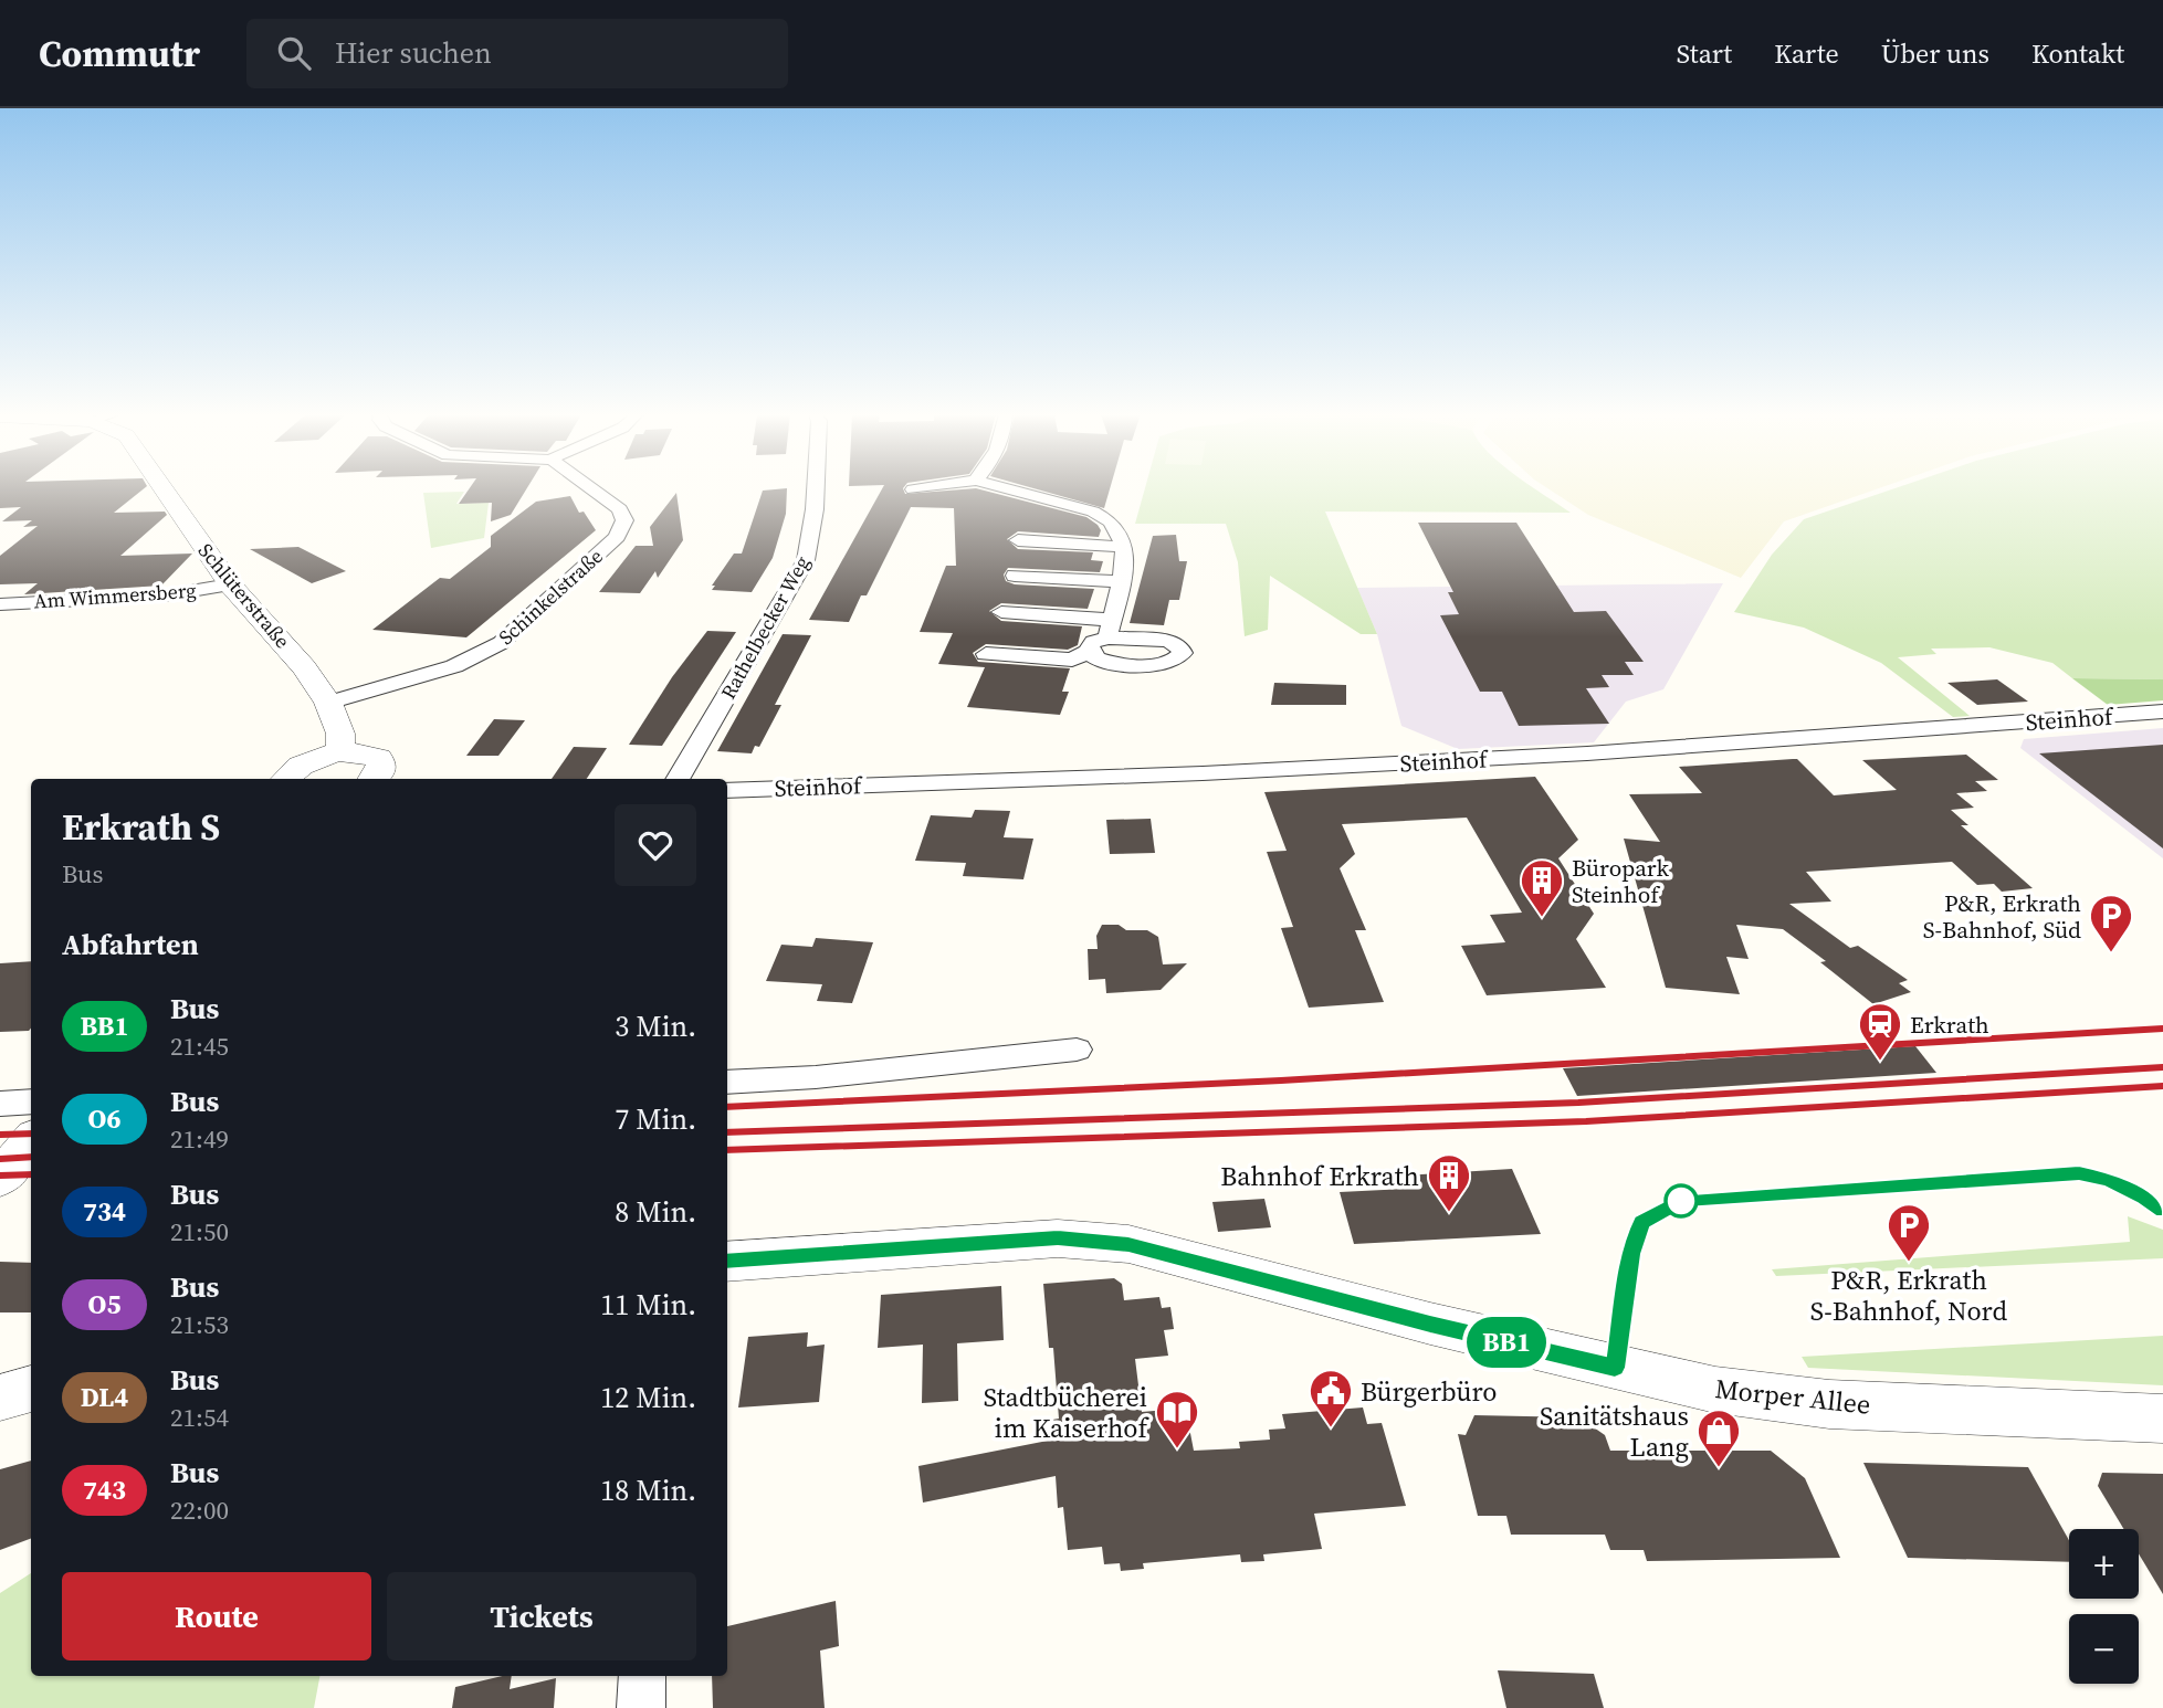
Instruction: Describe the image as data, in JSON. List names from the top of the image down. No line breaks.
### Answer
{"streets":{"street":["Am Wimmersberg","Schlüterstraße","Schinkelstraße","Rathelbecker Weg","Steinhof","Morper Allee"]},"crossings":[["Am Wimmersberg","Schlüterstraße"],["Schlüterstraße","Schinkelstraße"]],"places":{"building":["Büropark Steinhof","Bahnhof Erkrath"],"parking":["P&R, Erkrath S-Bahnhof, Süd","P&R, Erkrath S-Bahnhof, Nord"],"station":["Erkrath"],"public building":["Bürgerbüro"],"library":["Stadtbücherei im Kaiserhof"],"shop":["Sanitätshaus Lang"]},"lines":["bus line BB1"],"page":{"header":"Commutr","search":"Hier suchen","nav":["Start","Karte","Über uns","Kontakt"],"on_map":"BB1","heading":[["Erkrath S","Bus"],"Abfahrten"],"list":[{"mark":"BB1","name":"Bus","note":"21:45","value":"3 Min."},{"mark":"O6","name":"Bus","note":"21:49","value":"7 Min."},{"mark":"734","name":"Bus","note":"21:50","value":"8 Min."},{"mark":"O5","name":"Bus","note":"21:53","value":"11 Min."},{"mark":"DL4","name":"Bus","note":"21:54","value":"12 Min."},{"mark":"743","name":"Bus","note":"22:00","value":"18 Min."}],"map_buttons":["+","−"],"buttons":["Route","Tickets"]}}
